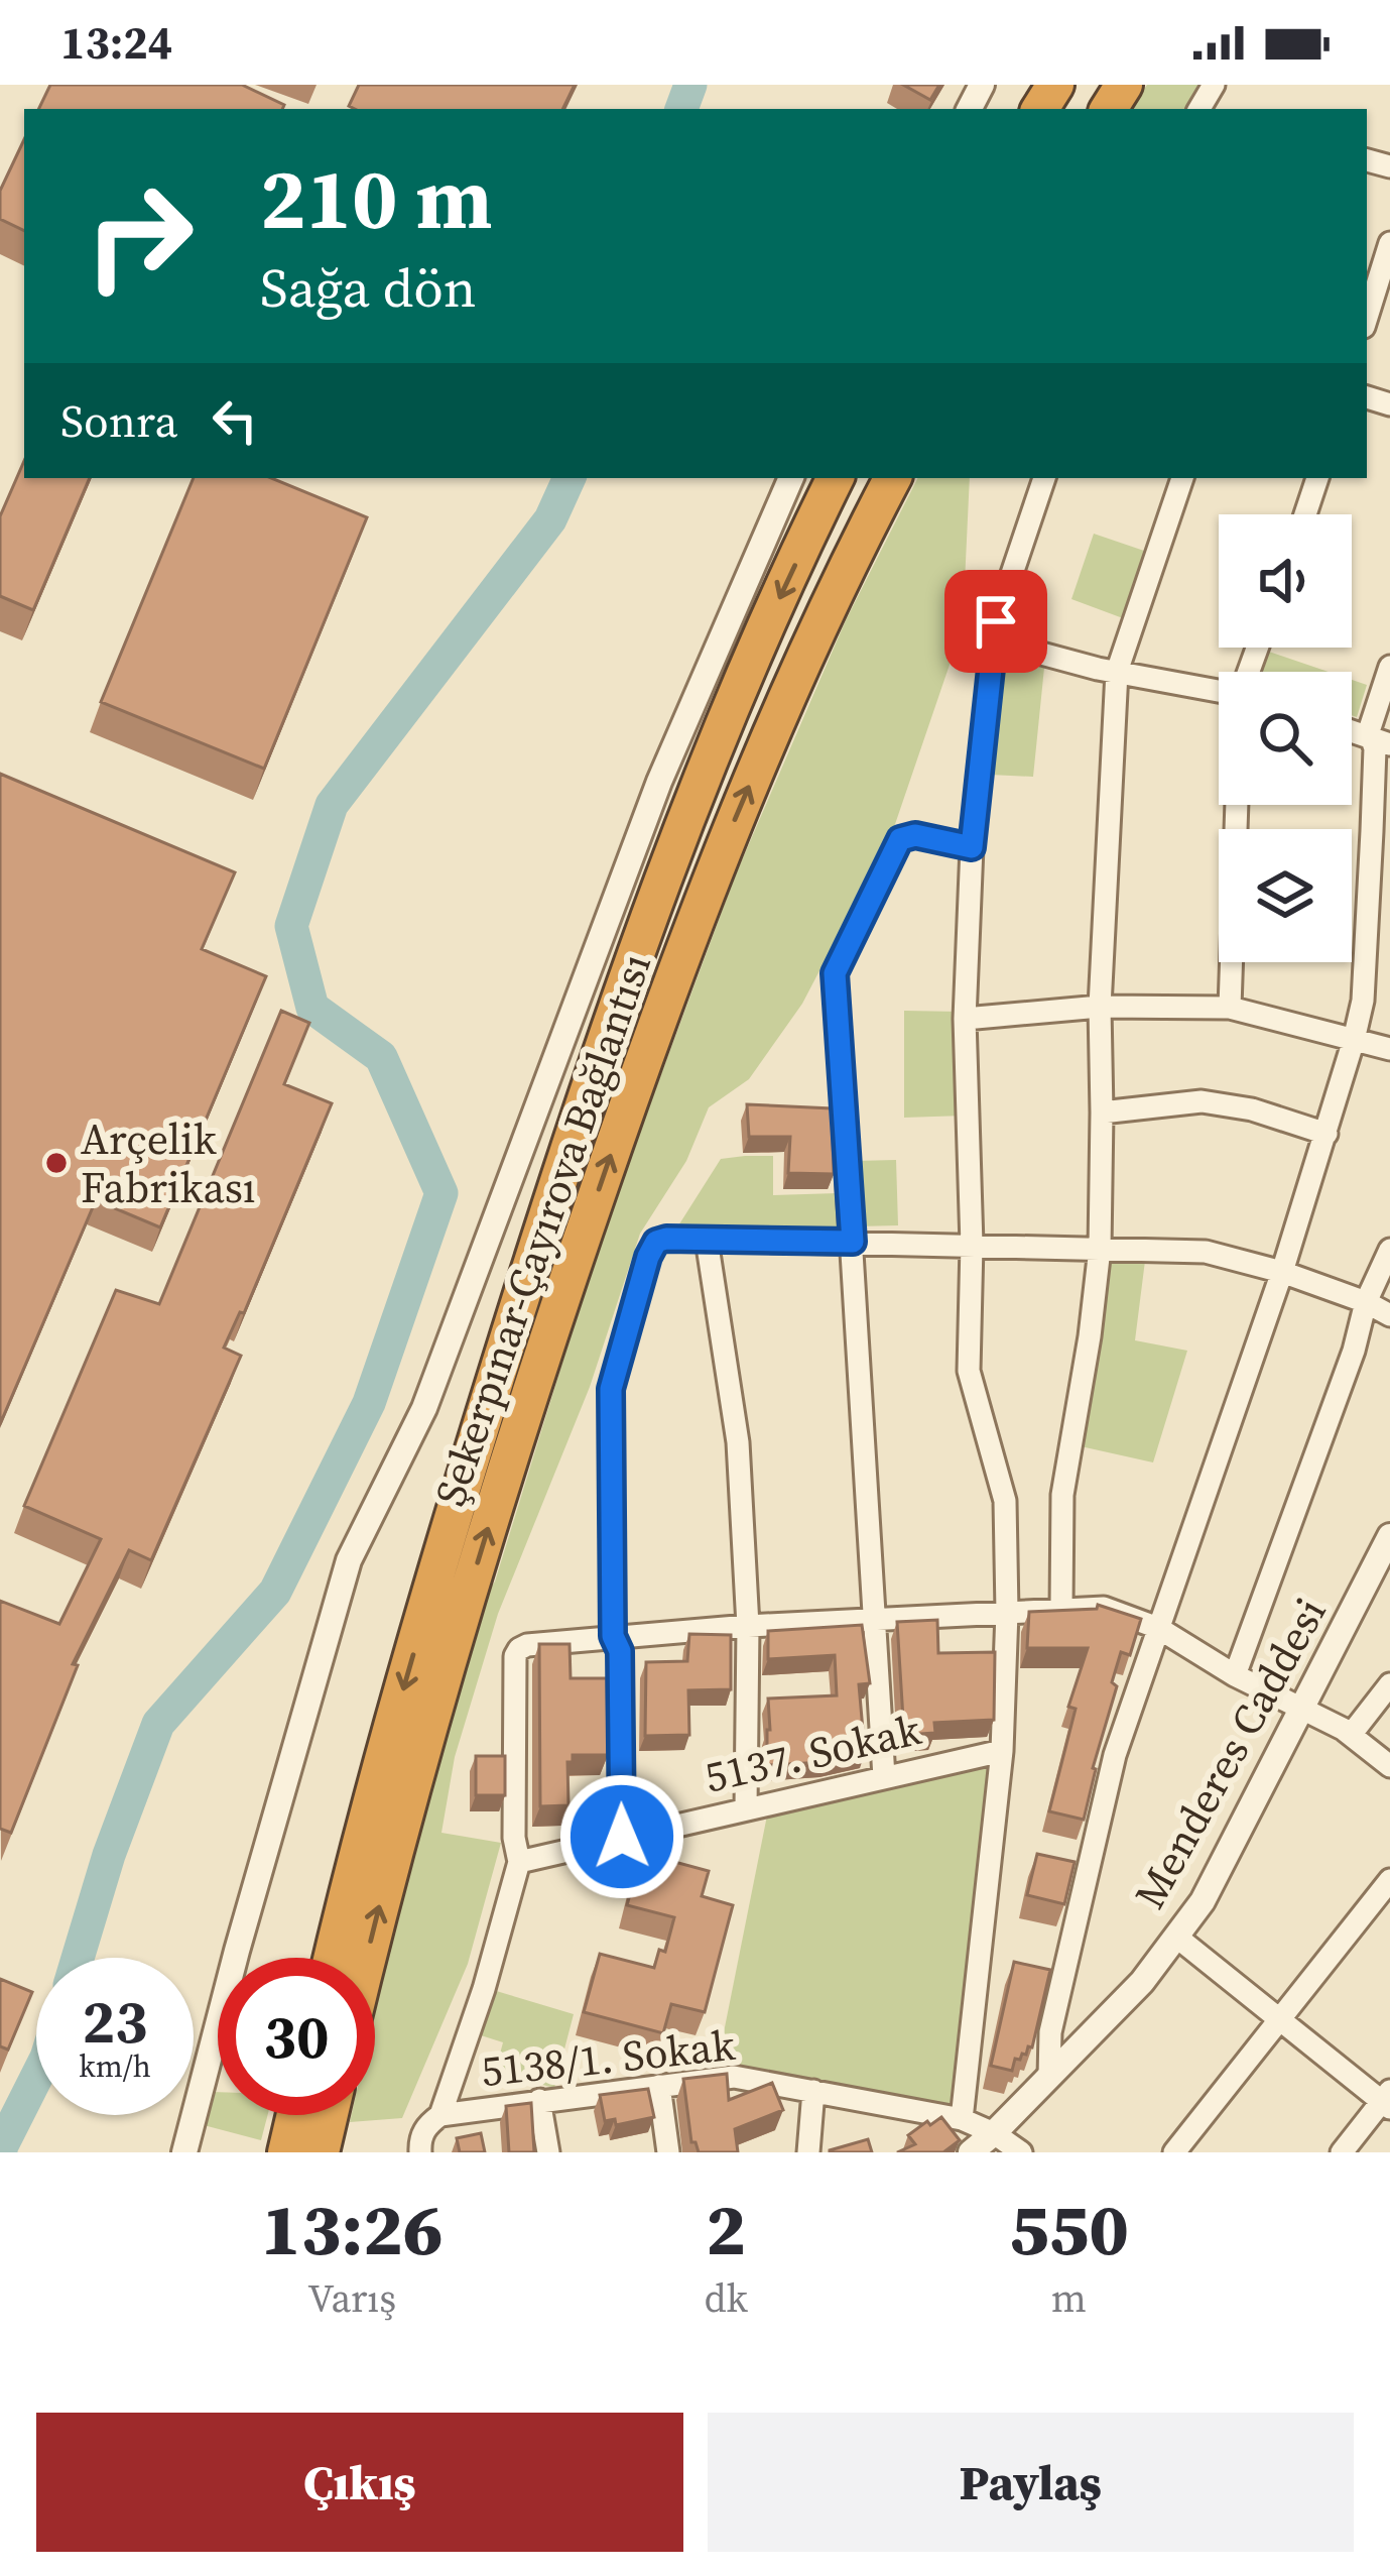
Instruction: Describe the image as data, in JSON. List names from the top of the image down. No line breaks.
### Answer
{"streets":{"highway":["Şekerpınar-Çayırova Bağlantısı"],"street":["5137. Sokak","Menderes Caddesi","5138/1. Sokak"]},"crossings":[["Menderes Caddesi","5138/1. Sokak"]],"places":["Arçelik Fabrikası"],"page":{"status":"13:24","turn":["210 m","Sağa dön"],"then":"Sonra","speed":"23 km/h","limit":"30","eta":["13:26","Varış","2","dk","550","m"],"buttons":["Çıkış","Paylaş"]}}
